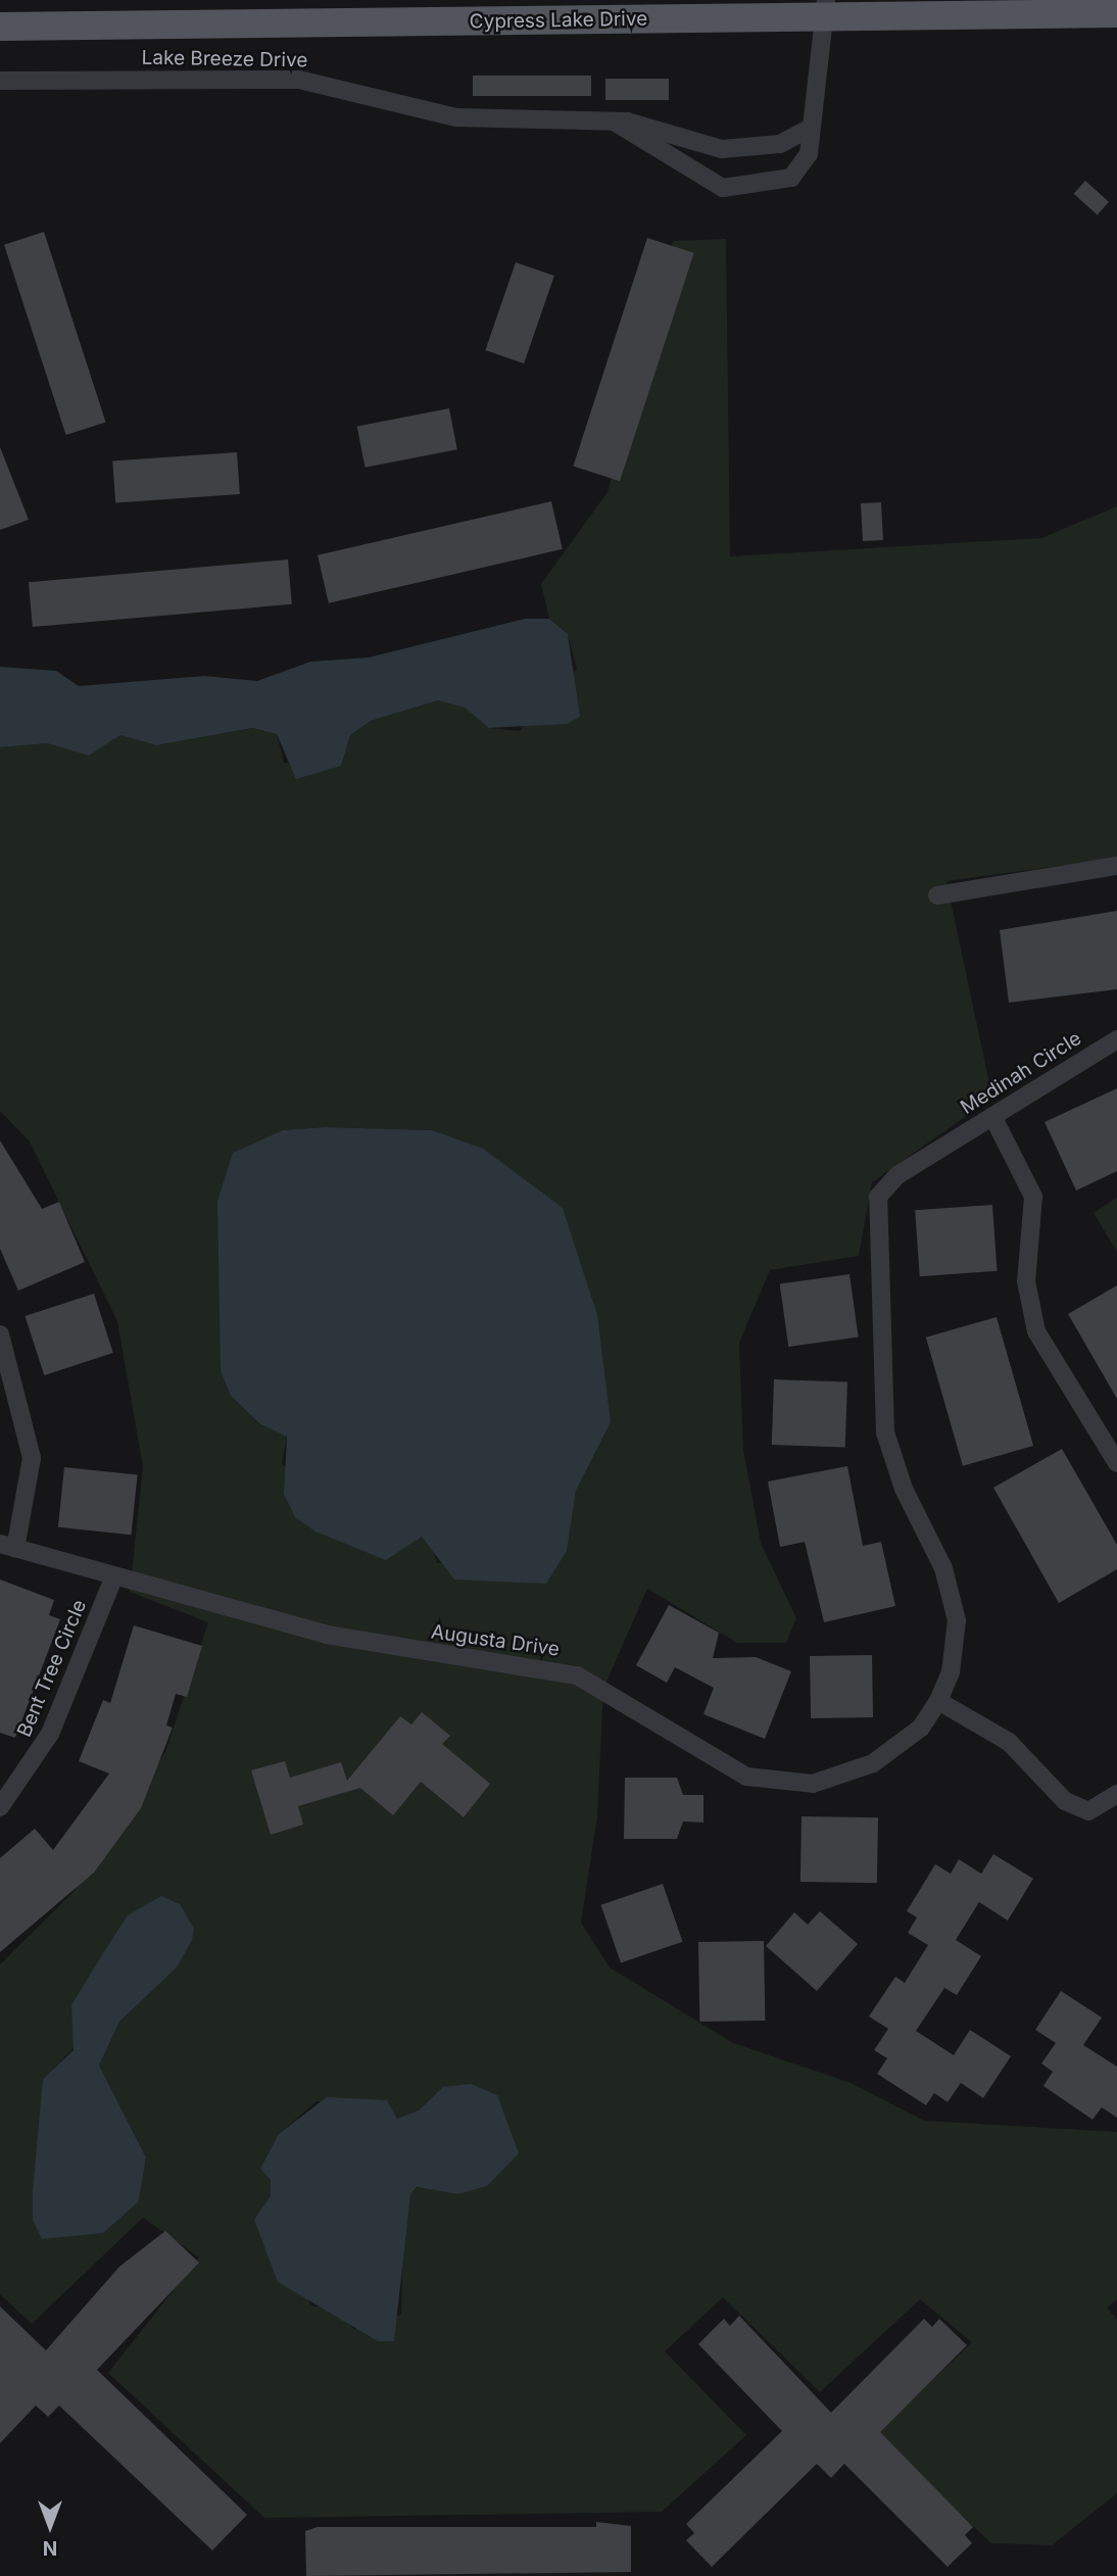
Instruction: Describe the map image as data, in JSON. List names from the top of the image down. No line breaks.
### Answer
{"streets":{"main road":["Cypress Lake Drive"],"street":["Lake Breeze Drive","Medinah Circle","Augusta Drive","Bent Tree Circle"]},"crossings":[["Cypress Lake Drive","Lake Breeze Drive"],["Medinah Circle","Augusta Drive"],["Augusta Drive","Bent Tree Circle"]],"north":"bottom"}
